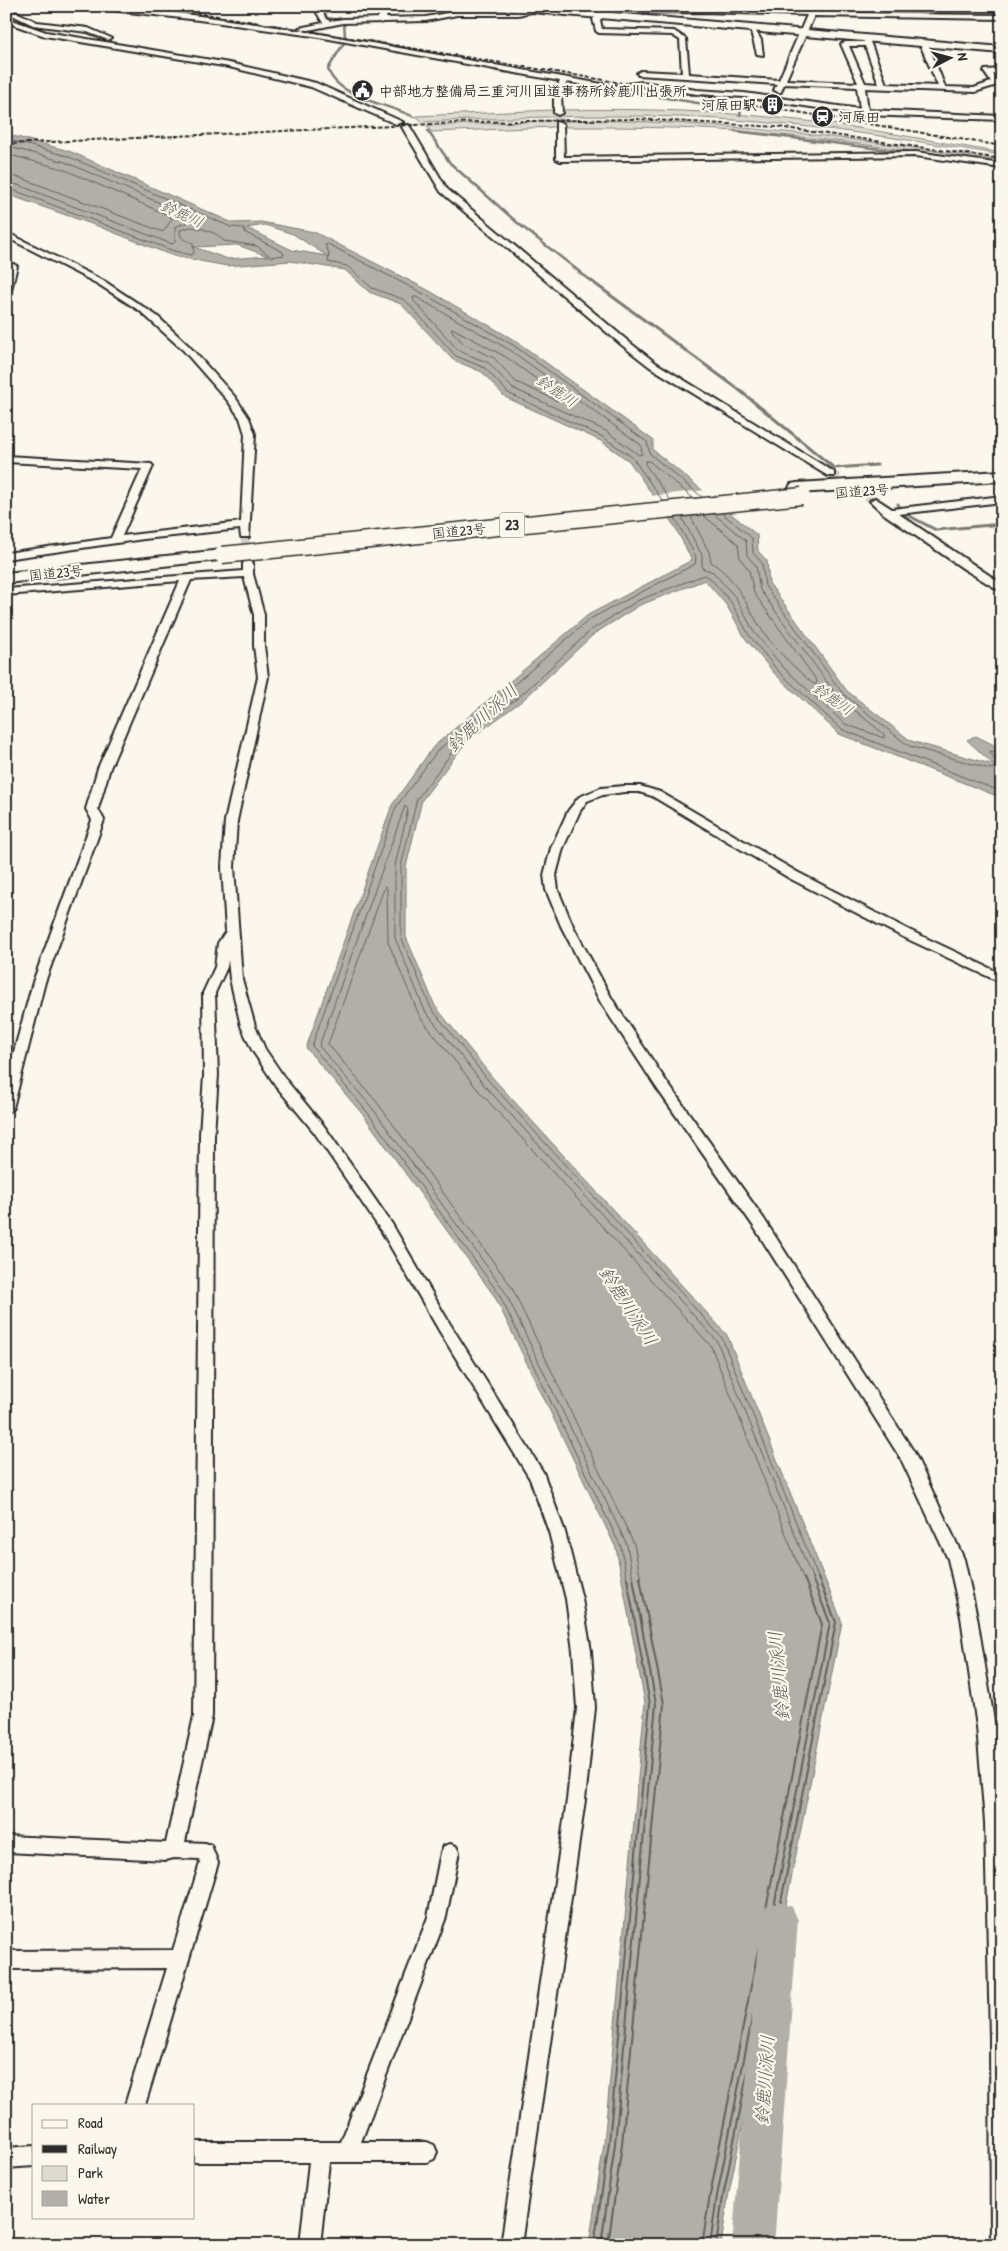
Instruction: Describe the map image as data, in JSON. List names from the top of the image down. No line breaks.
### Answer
{"streets":{"highway":["国道23号","23"]},"water":["鈴鹿川","鈴鹿川派川"],"places":{"public building":["中部地方整備局三重河川国道事務所鈴鹿川出張所"],"building":["河原田駅"],"station":["河原田"]},"legend":["Road","Railway","Park","Water"],"north":"right"}
